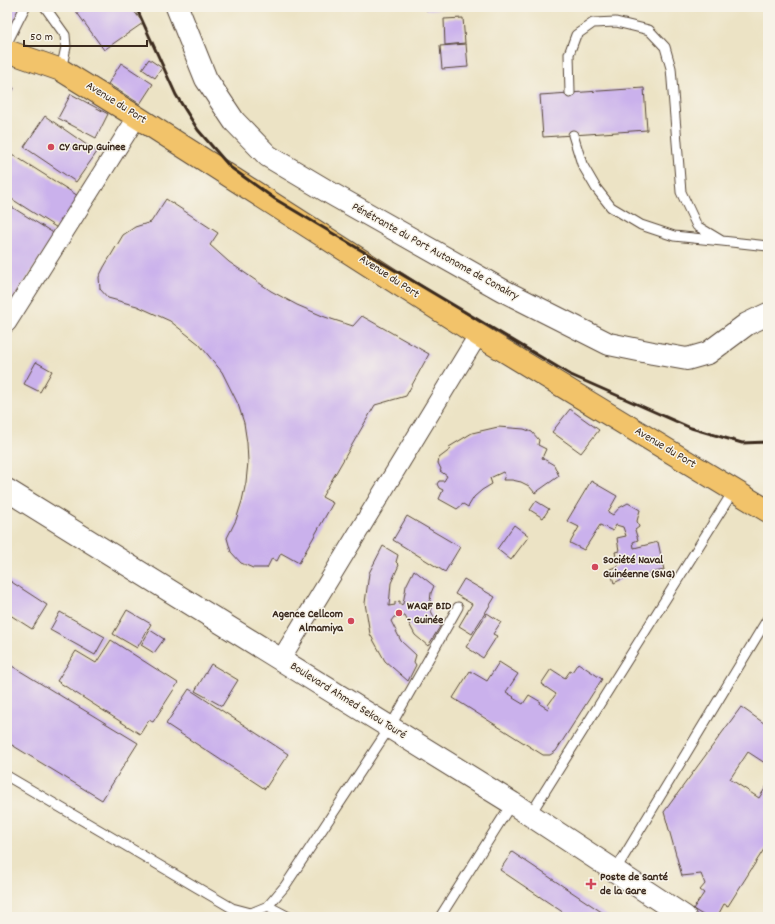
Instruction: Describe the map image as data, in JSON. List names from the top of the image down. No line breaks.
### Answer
{"streets":{"main road":["Avenue du Port"],"street":["Pénétrante du Port Autonome de Conakry","Boulevard Ahmed Sekou Touré"]},"places":{"other":["CY Grup Guinee","Société Naval Guinéenne (SNG)","WAQF BID - Guinée","Agence Cellcom Almamiya"],"health":["Poste de Santé de la Gare"]},"scale_bar":"50 m"}
